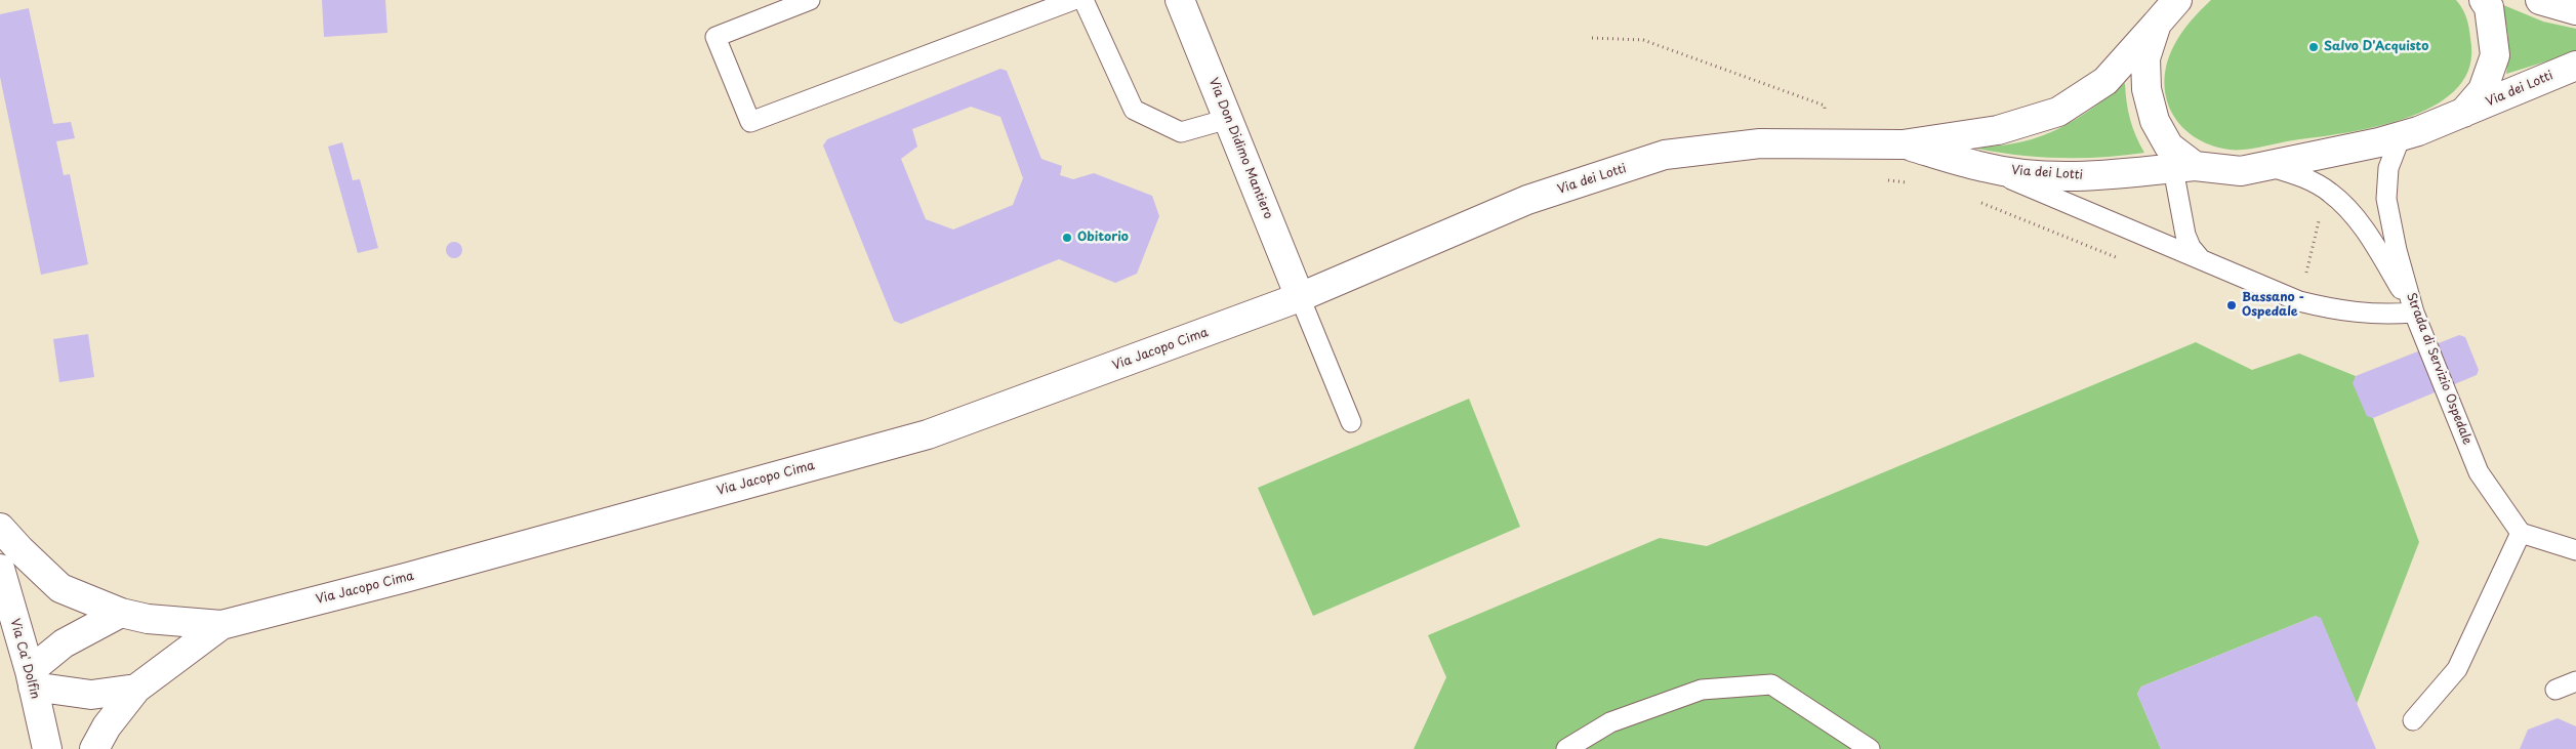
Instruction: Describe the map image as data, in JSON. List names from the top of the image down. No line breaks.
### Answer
{"streets":{"street":["Via dei Lotti","Via Don Didimo Mantiero","Via Jacopo Cima","Via Ca' Dolfin"],"lane":["Strada di Servizio Ospedale"]},"crossings":[["Via dei Lotti","Via Don Didimo Mantiero"],["Via dei Lotti","Via Jacopo Cima"],["Via dei Lotti","Strada di Servizio Ospedale"],["Via Don Didimo Mantiero","Via Jacopo Cima"]],"places":["Salvo D'Acquisto","Obitorio","Bassano - Ospedale"]}
